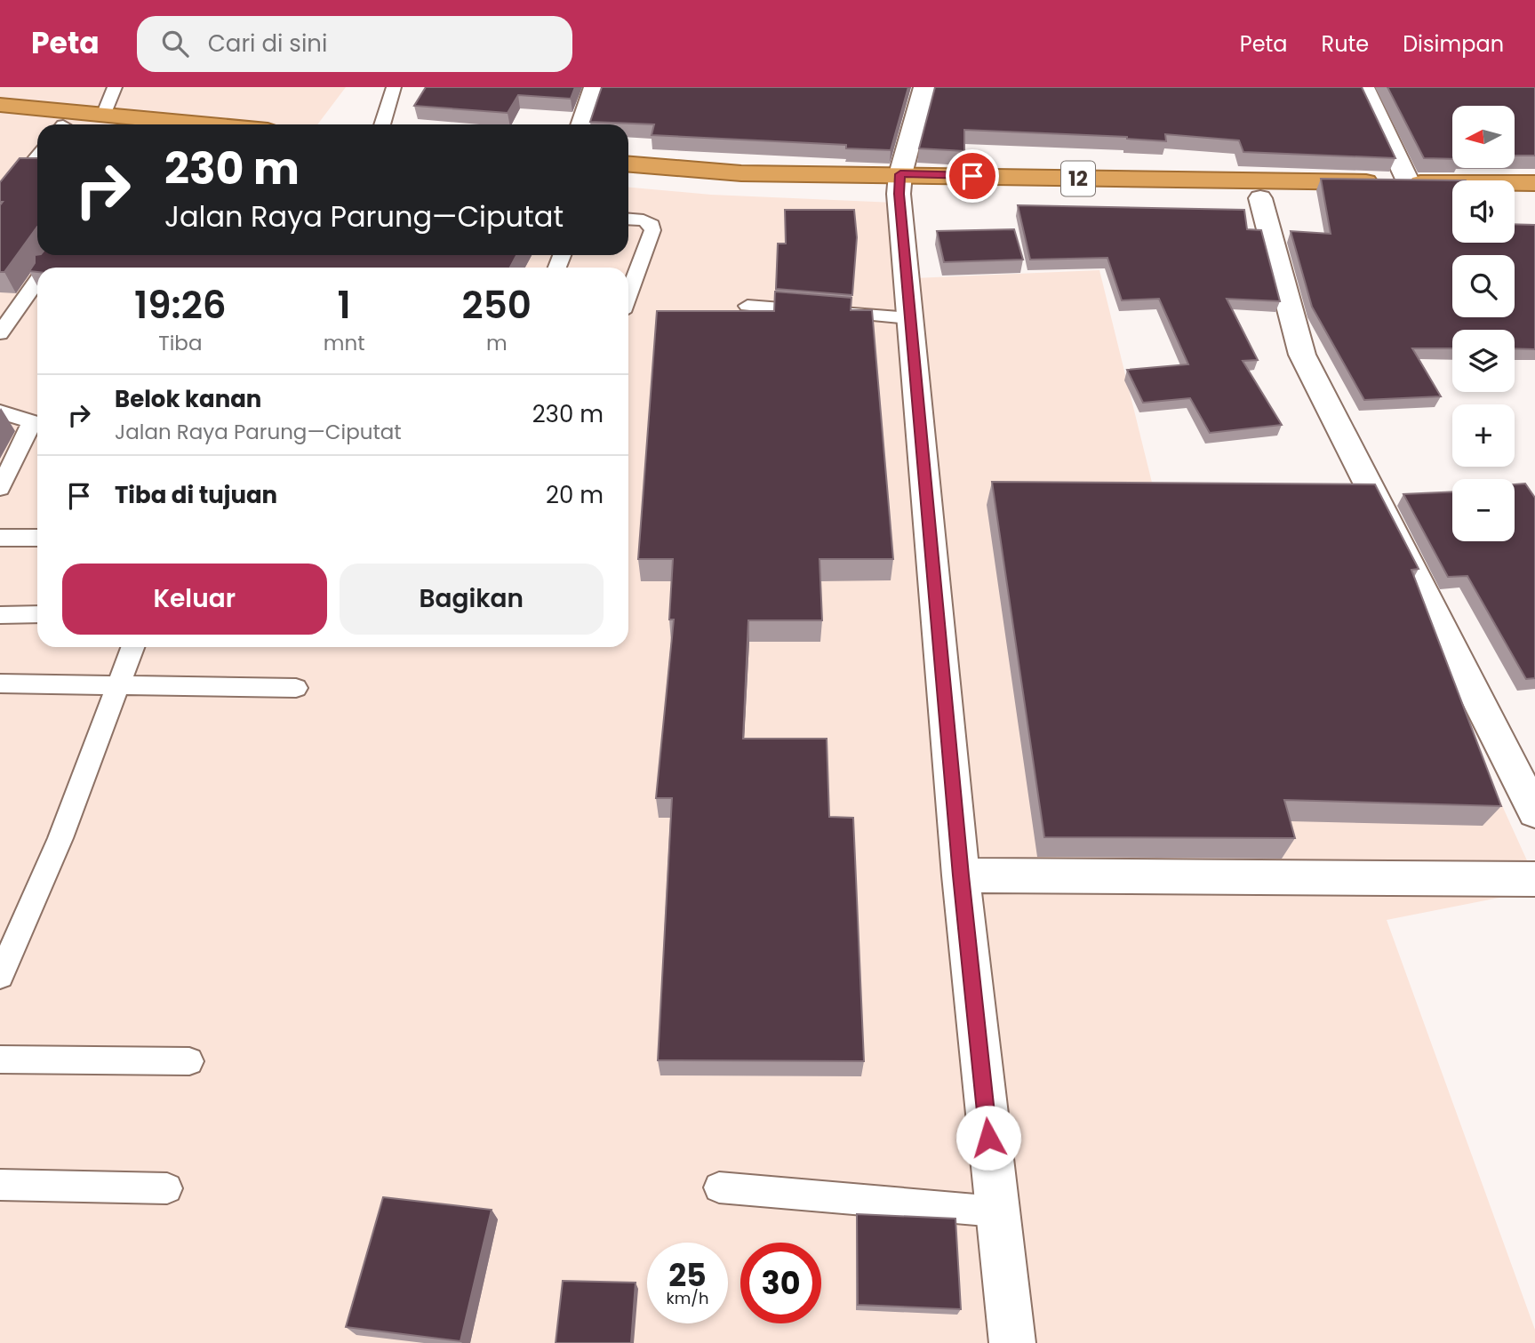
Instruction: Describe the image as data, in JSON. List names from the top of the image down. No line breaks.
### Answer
{"streets":{"highway":["12"]},"north":"left","page":{"header":"Peta","search":"Cari di sini","nav":["Peta","Rute","Disimpan"],"map_buttons":["+","−"],"turn":["230 m","Jalan Raya Parung—Ciputat"],"eta":["19:26","Tiba","1","mnt","250","m"],"list":[{"name":"Belok kanan","note":"Jalan Raya Parung—Ciputat","value":"230 m"},{"name":"Tiba di tujuan","value":"20 m"}],"buttons":["Keluar","Bagikan"],"speed":"25 km/h","limit":"30"}}
